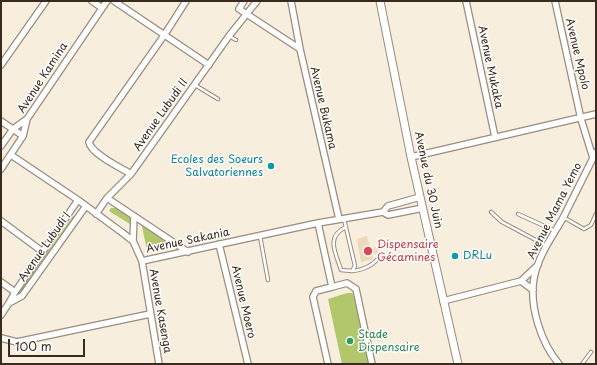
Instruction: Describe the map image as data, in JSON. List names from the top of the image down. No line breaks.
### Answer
{"streets":{"street":["Avenue Mpolo","Avenue Mukaka","Avenue Kamina","Avenue Bukama","Avenue Lubudi II","Avenue du 30 Juin","Avenue Mama Yemo","Avenue Sakania","Avenue Lubudi I","Avenue Moero","Avenue Kasenga"]},"crossings":[["Avenue Mpolo","Avenue Mama Yemo"],["Avenue Kamina","Avenue Sakania"],["Avenue Bukama","Avenue Sakania"],["Avenue Lubudi II","Avenue Sakania"],["Avenue Sakania","Avenue Lubudi I"],["Avenue Sakania","Avenue Moero"],["Avenue Sakania","Avenue Kasenga"]],"places":["Ecoles des Soeurs Salvatoriennes","Dispensaire Gécamines","DRLu","Stade Dispensaire"],"scale_bar":"100 m"}
